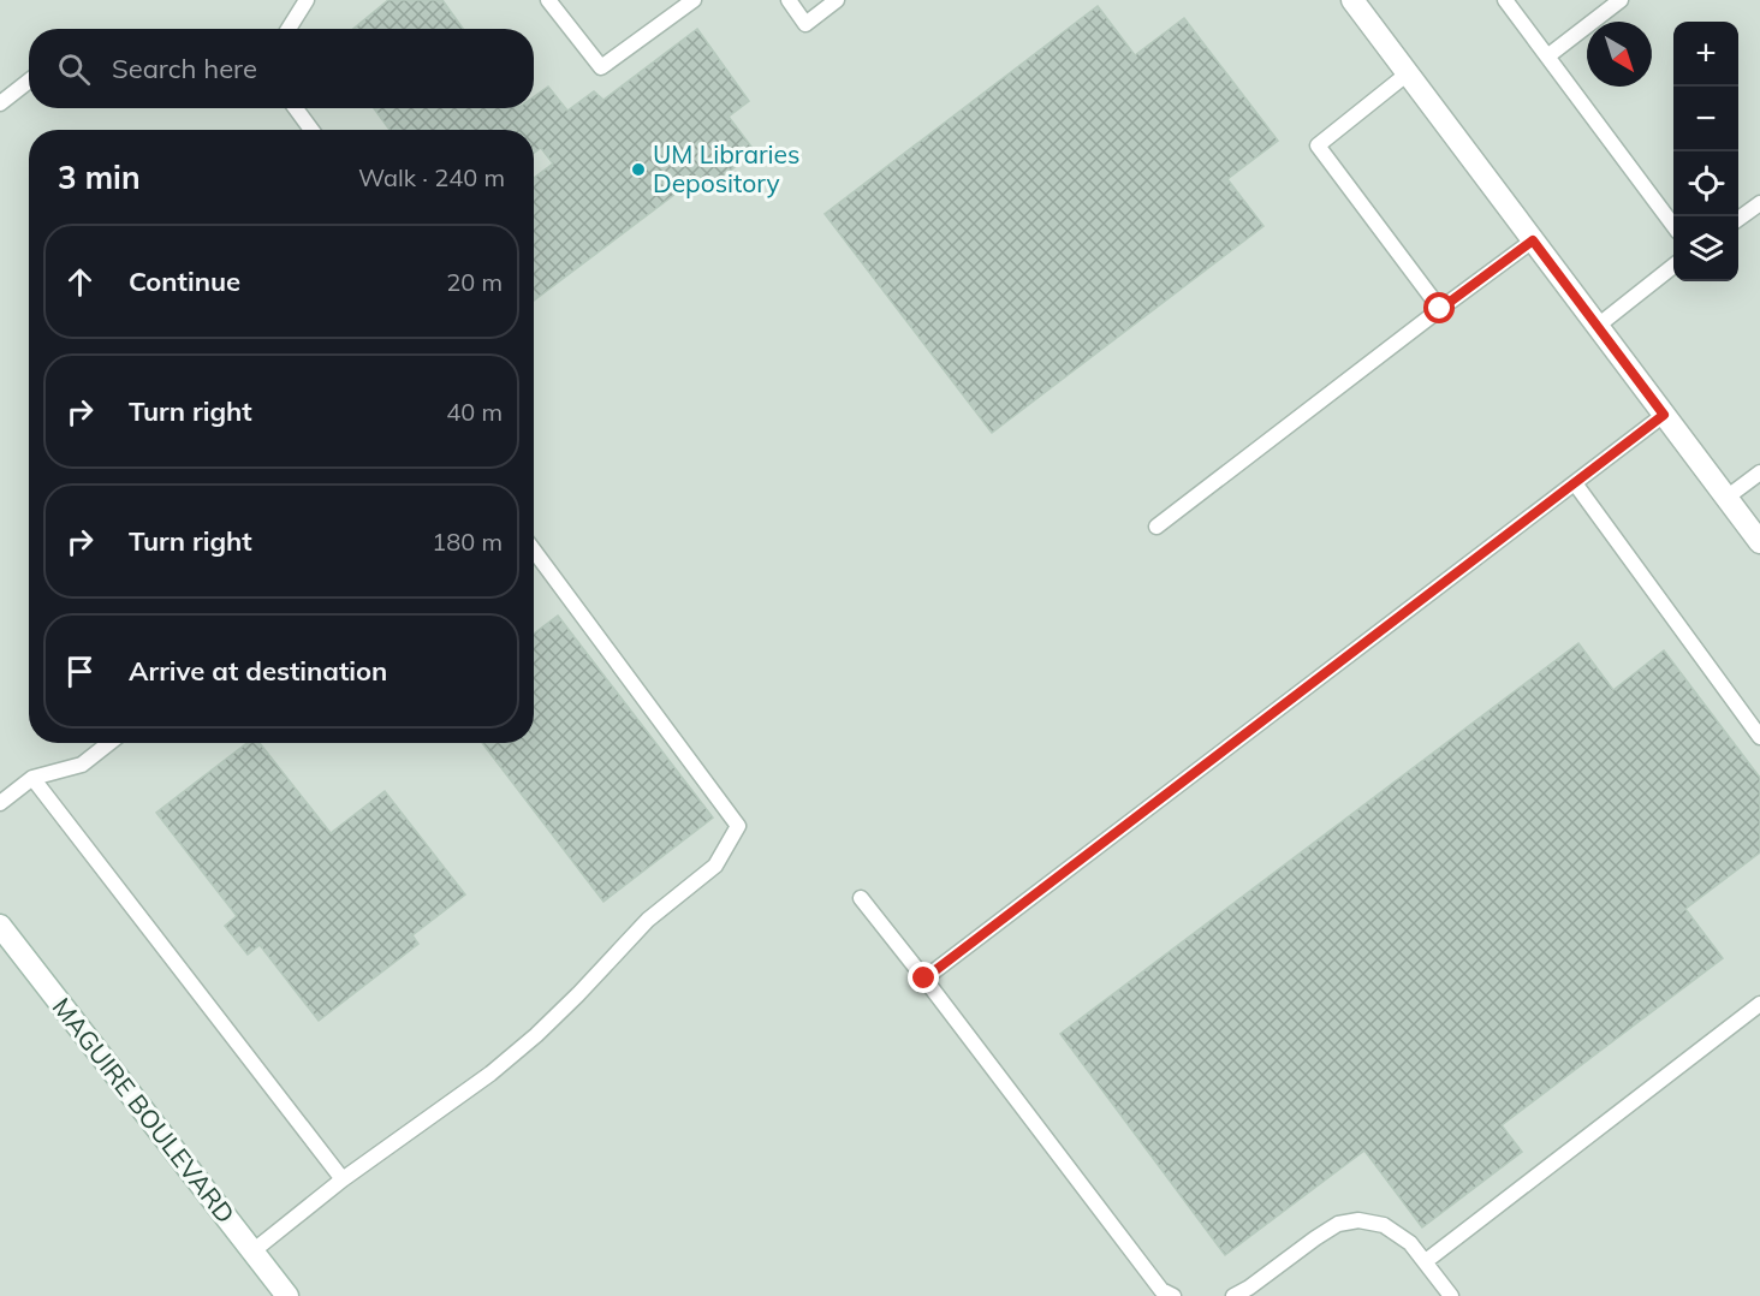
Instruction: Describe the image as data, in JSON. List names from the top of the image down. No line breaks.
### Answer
{"streets":{"street":["MAGUIRE BOULEVARD"]},"places":["UM Libraries Depository"],"north":"bottom right","page":{"map_buttons":["+","−"],"search":"Search here","heading":["3 min","Walk · 240 m"],"list":[["Continue","20 m"],["Turn right","40 m"],["Turn right","180 m"],"Arrive at destination"]}}
